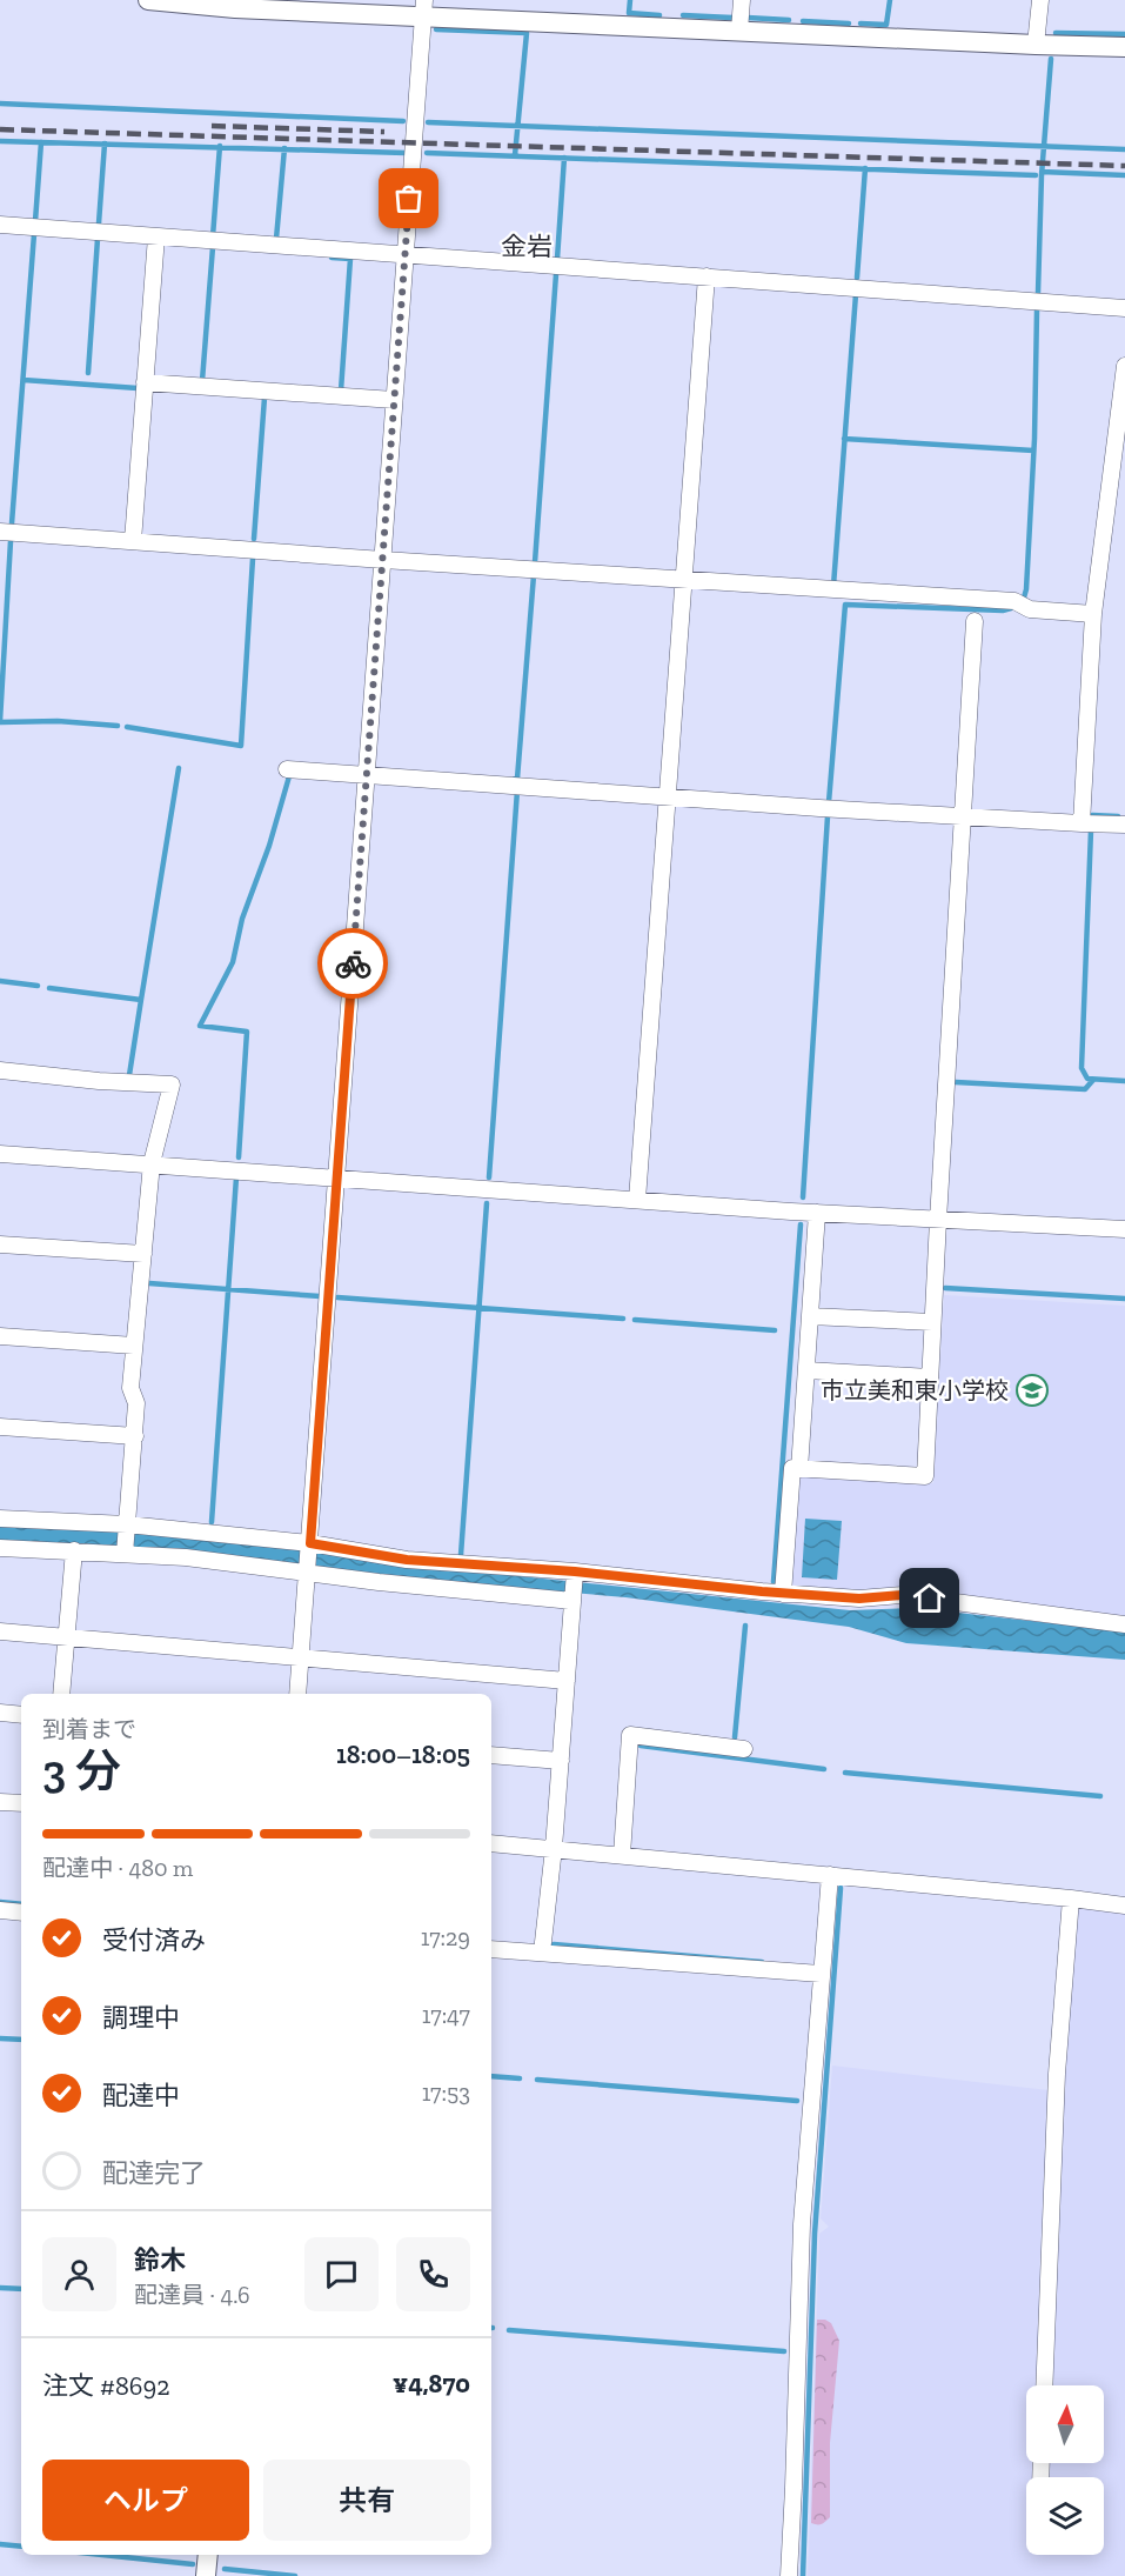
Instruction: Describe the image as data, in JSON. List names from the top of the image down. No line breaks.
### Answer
{"districts":["金岩"],"places":{"school or university":["市立美和東小学校"]},"north":"top","page":{"heading":["3 分","到着まで","18:00–18:05"],"panel":["鈴木","配達員 · 4.6","注文 #8692","¥4,870"],"bar":"配達中 · 480 m","list":[["受付済み","17:29"],["調理中","17:47"],["配達中","17:53"],"配達完了"],"buttons":["ヘルプ","共有"]}}
